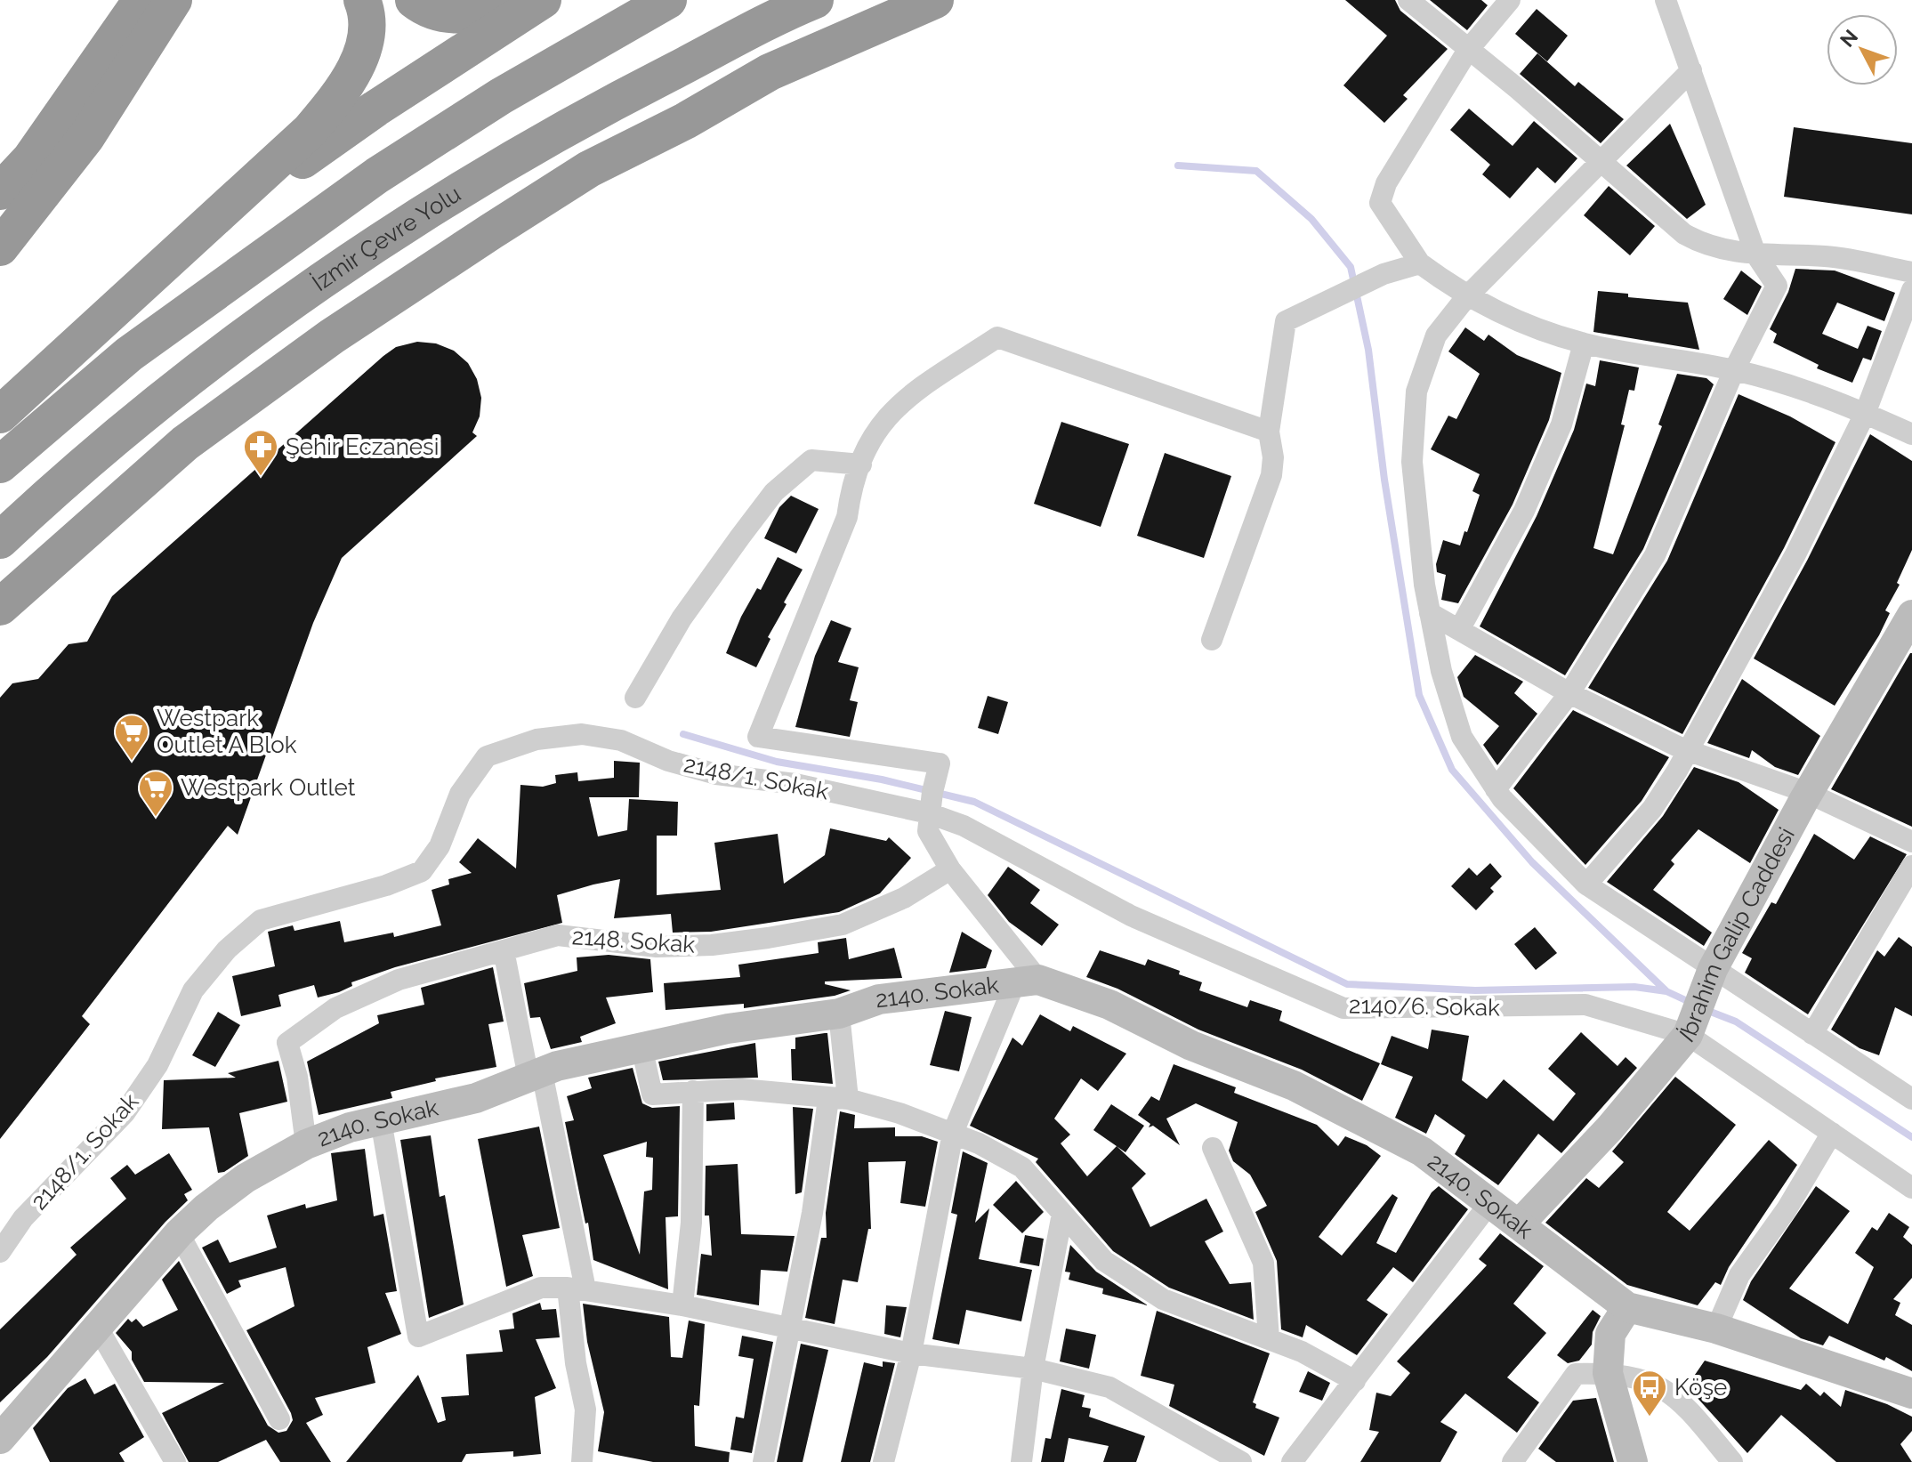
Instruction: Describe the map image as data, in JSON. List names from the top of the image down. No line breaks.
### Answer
{"streets":{"highway":["İzmir Çevre Yolu"],"street":["2148/1. Sokak","İbrahim Galip Caddesi","2148. Sokak","2140. Sokak","2140/6. Sokak"]},"crossings":[["2148/1. Sokak","2140/6. Sokak"],["İbrahim Galip Caddesi","2140. Sokak"],["İbrahim Galip Caddesi","2140/6. Sokak"],["2148. Sokak","2140. Sokak"]],"places":{"pharmacy":["Şehir Eczanesi"],"supermarket":["Westpark Outlet A Blok","Westpark Outlet"],"bus stop":["Köşe"]},"north":"top left"}
